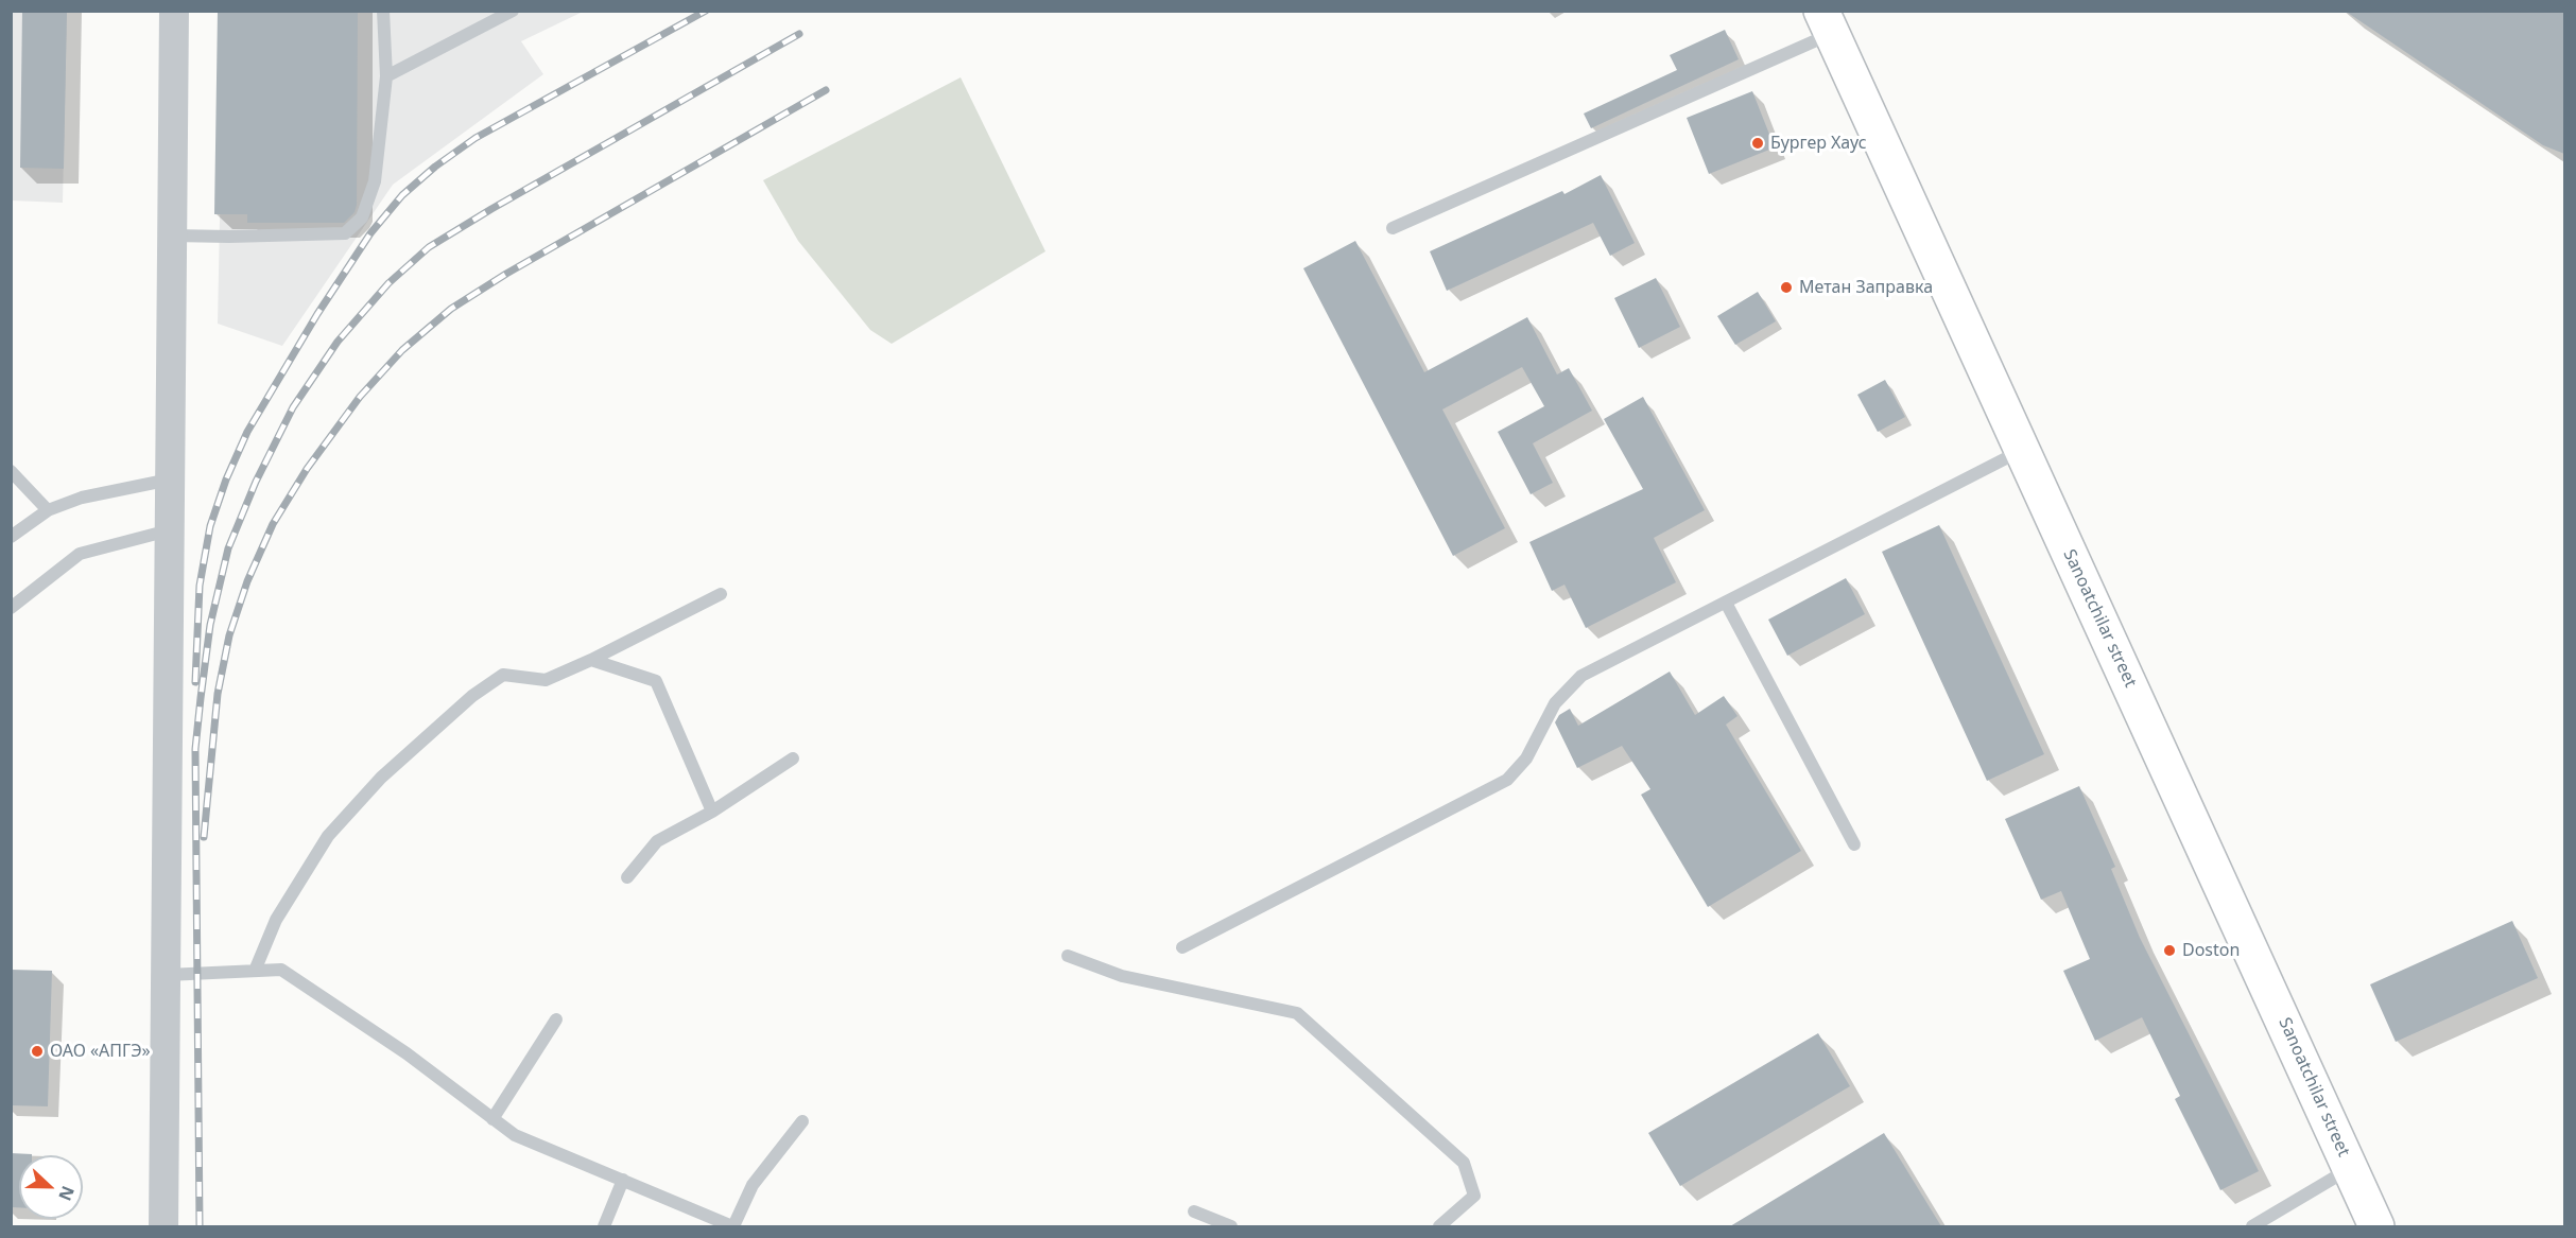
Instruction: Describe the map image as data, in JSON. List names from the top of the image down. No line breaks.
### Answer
{"streets":{"main road":["Sanoatchilar street"]},"places":["Бургер Хаус","Метан Заправка","Doston","ОАО «АПГЭ»"],"north":"right"}
